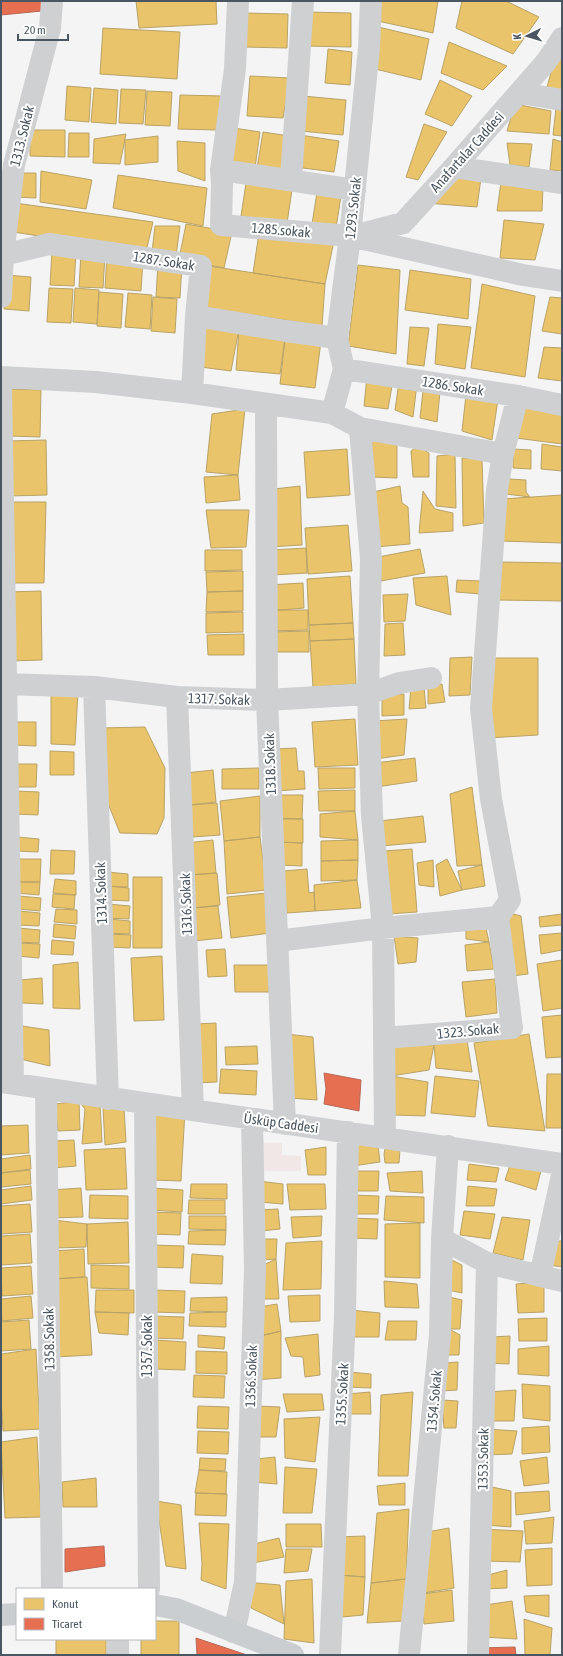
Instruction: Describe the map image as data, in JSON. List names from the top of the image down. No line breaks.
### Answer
{"streets":{"street":["1313. Sokak","Anafartalar Caddesi","1293. Sokak","1285.sokak","1287. Sokak","1286. Sokak","1317. Sokak","1318. Sokak","1314. Sokak","1316. Sokak","1323. Sokak","Üsküp Caddesi","1358. Sokak","1357. Sokak","1356. Sokak","1355. Sokak","1354. Sokak","1353. Sokak"]},"crossings":[["1313. Sokak","1287. Sokak"],["Anafartalar Caddesi","1293. Sokak"],["Anafartalar Caddesi","1285.sokak"],["1293. Sokak","1285.sokak"],["1293. Sokak","1286. Sokak"],["1317. Sokak","1318. Sokak"],["1317. Sokak","1314. Sokak"],["1317. Sokak","1316. Sokak"],["1318. Sokak","Üsküp Caddesi"],["1314. Sokak","Üsküp Caddesi"],["1316. Sokak","Üsküp Caddesi"],["Üsküp Caddesi","1358. Sokak"],["Üsküp Caddesi","1357. Sokak"],["Üsküp Caddesi","1356. Sokak"],["Üsküp Caddesi","1355. Sokak"],["Üsküp Caddesi","1354. Sokak"]],"legend":["Konut","Ticaret"],"scale_bar":"20 m","north":"left"}
